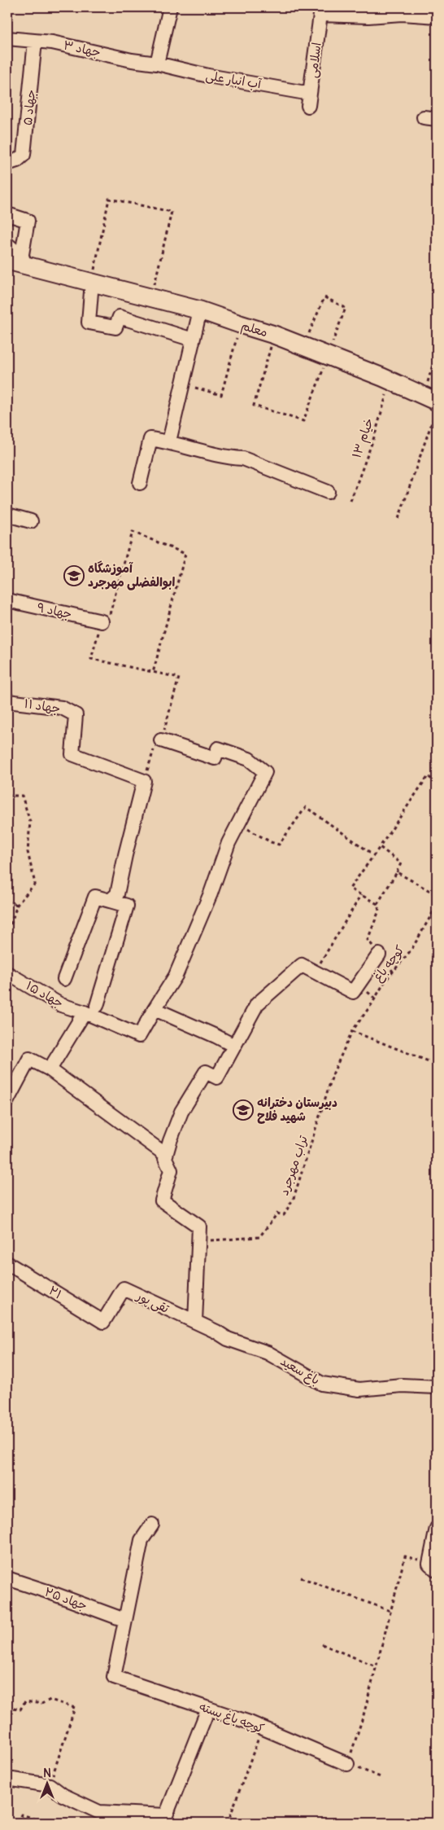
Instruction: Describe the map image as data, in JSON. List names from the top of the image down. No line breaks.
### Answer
{"streets":{"main road":["معلم"],"street":["جهاد ۳","اسلامی","آب انبار علی","جهاد ۵","جهاد ۹","جهاد ۱۱","جهاد ۱۵","۲۱","تقی پور","باغ سعید","جهاد ۲۵","کوچه باغ پسته"],"path":["خیام ۱۳","کوچه باغ","تراب مهرجرد"]},"crossings":[["جهاد ۳","آب انبار علی"],["جهاد ۳","جهاد ۵"],["اسلامی","آب انبار علی"],["معلم","خیام ۱۳"],["کوچه باغ","تراب مهرجرد"],["۲۱","تقی پور"],["تقی پور","باغ سعید"],["جهاد ۲۵","کوچه باغ پسته"]],"places":{"school or university":["آموزشگاه ابوالفضلی مهرجرد","دبیرستان دخترانه شهید فلاح"]},"north":"top"}
